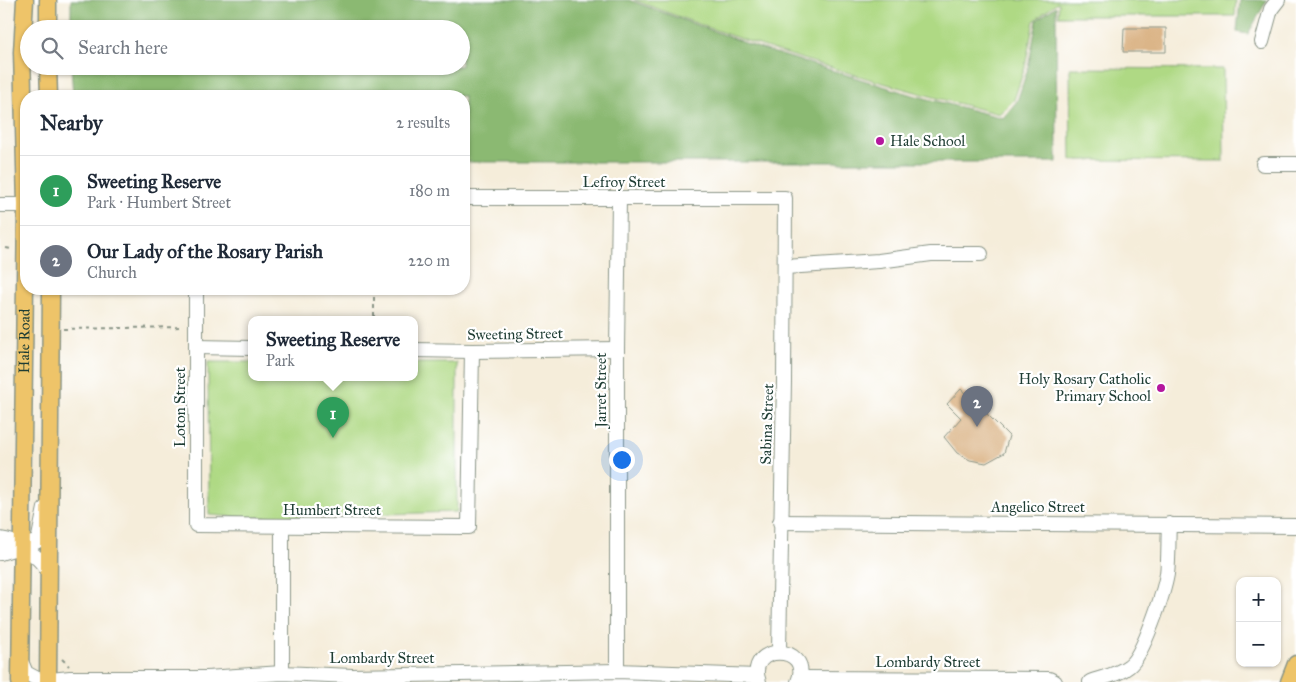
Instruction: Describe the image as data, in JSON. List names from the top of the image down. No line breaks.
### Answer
{"streets":{"main road":["Hale Road"],"street":["Lefroy Street","Sweeting Street","Jarret Street","Loton Street","Sabina Street","Angelico Street","Humbert Street","Lombardy Street"]},"crossings":[["Lefroy Street","Jarret Street"],["Lefroy Street","Sabina Street"],["Sweeting Street","Jarret Street"],["Sweeting Street","Humbert Street"],["Hale Road","Lombardy Street"],["Jarret Street","Lombardy Street"],["Loton Street","Humbert Street"],["Sabina Street","Angelico Street"],["Sabina Street","Lombardy Street"]],"places":["Hale School","Holy Rosary Catholic Primary School"],"page":{"search":"Search here","heading":["Nearby","2 results"],"list":[{"mark":"1","name":"Sweeting Reserve","note":"Park · Humbert Street","value":"180 m"},{"mark":"2","name":"Our Lady of the Rosary Parish","note":"Church","value":"220 m"}],"popup":["Sweeting Reserve","Park"],"pins":["2","1"],"map_buttons":["+","−"]}}
